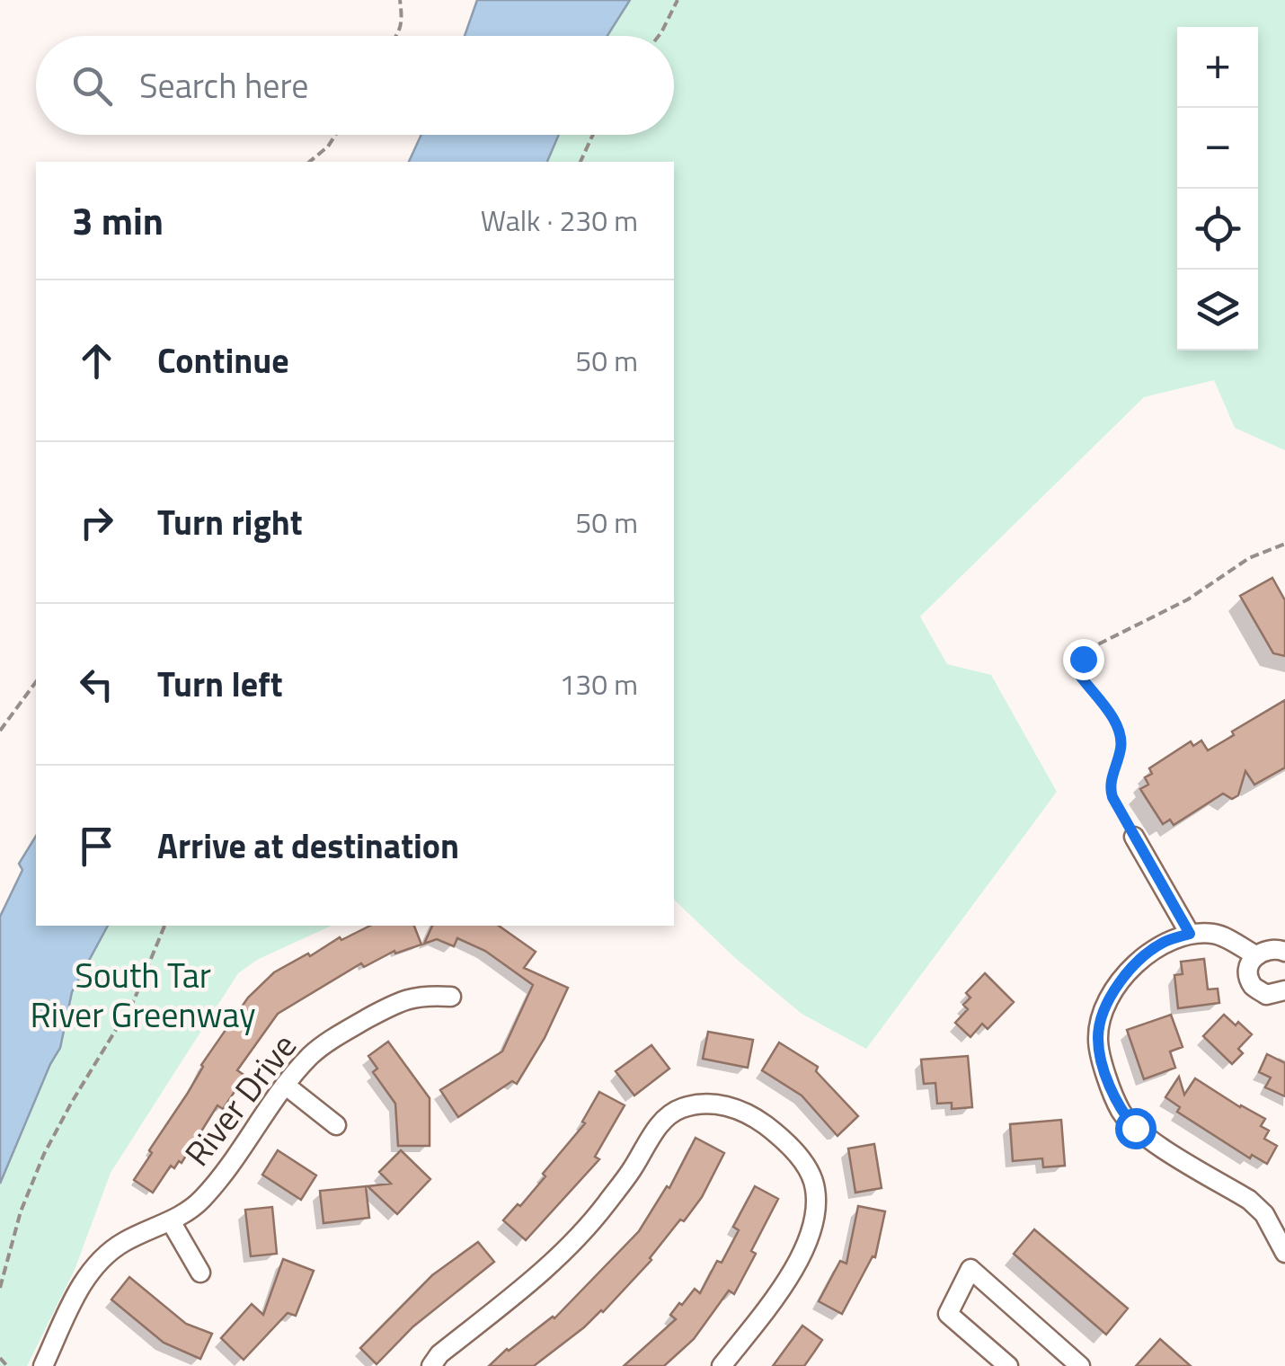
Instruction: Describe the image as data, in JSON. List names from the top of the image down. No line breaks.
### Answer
{"streets":{"street":["River Drive"]},"parks":["South Tar River Greenway"],"page":{"map_buttons":["+","−"],"search":"Search here","heading":["3 min","Walk · 230 m"],"list":[["Continue","50 m"],["Turn right","50 m"],["Turn left","130 m"],"Arrive at destination"]}}
